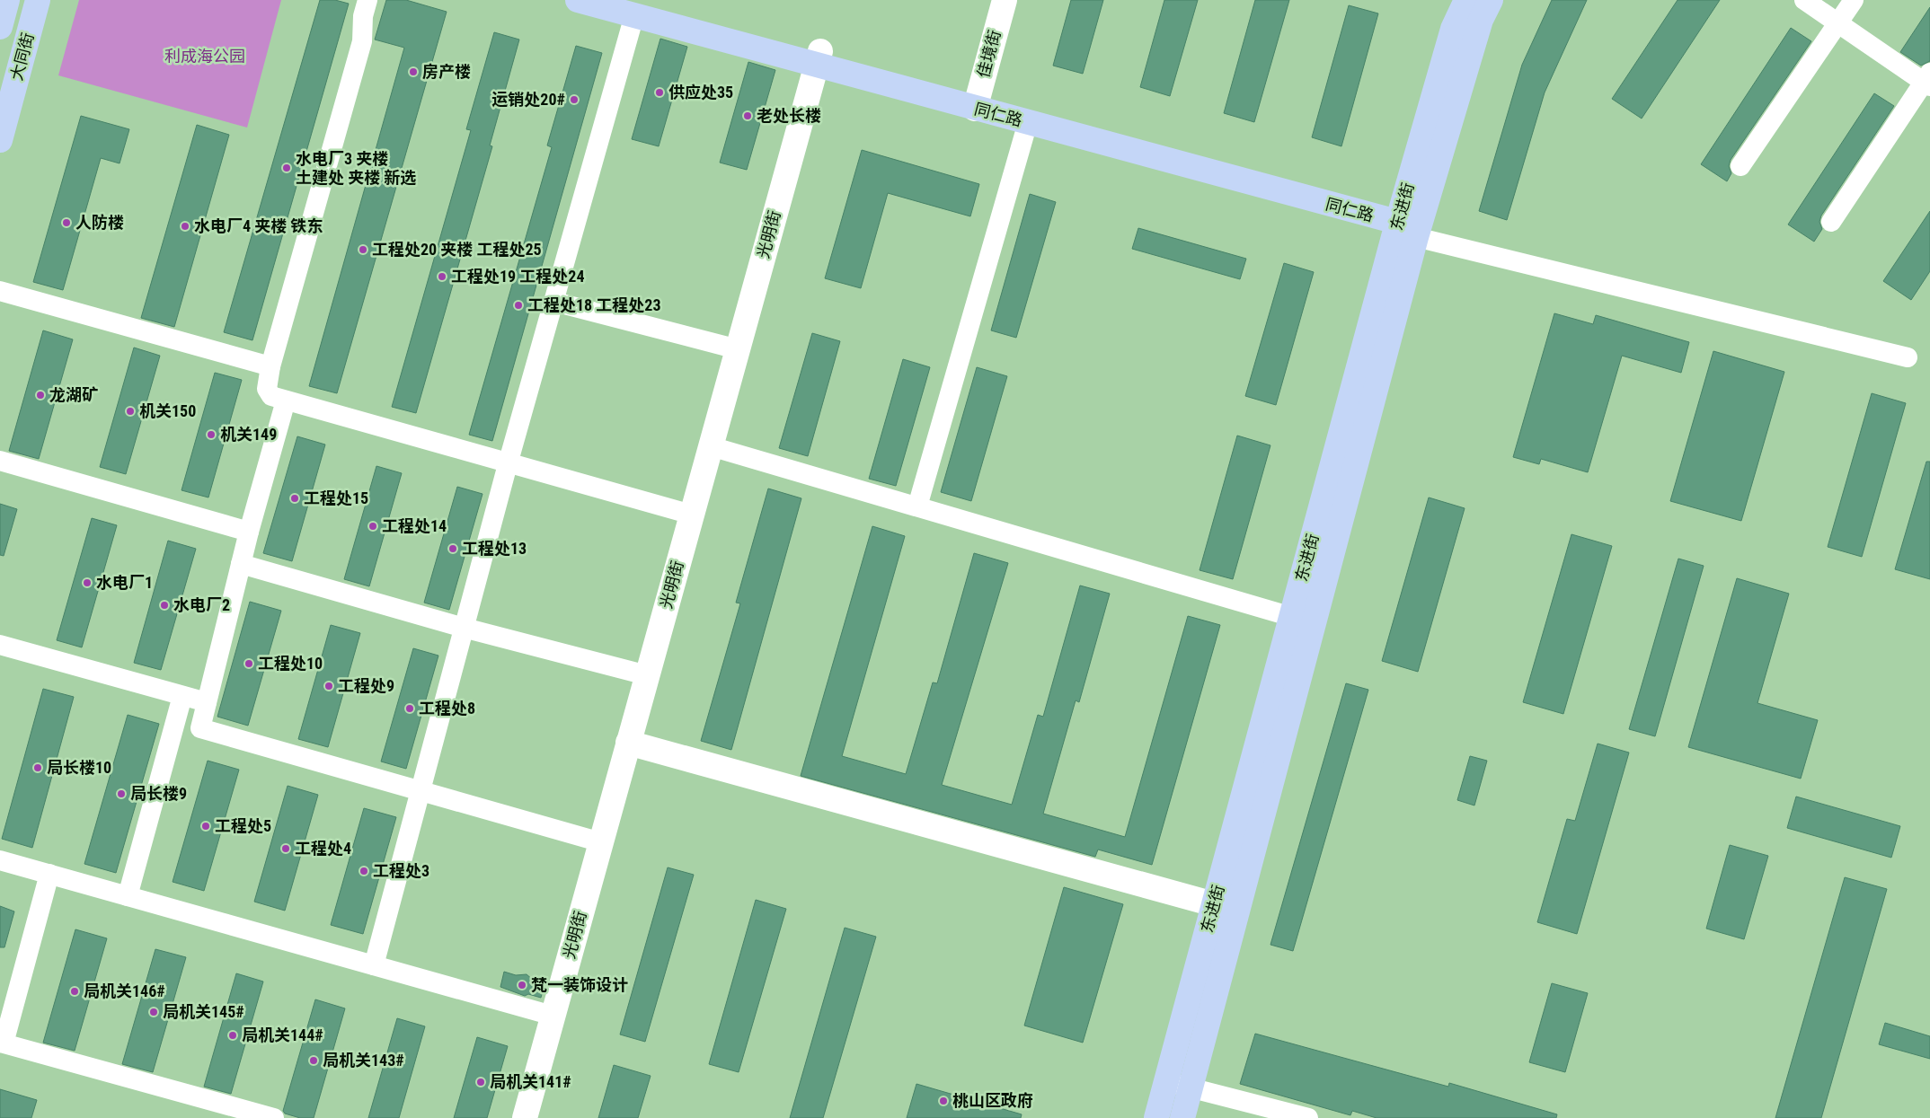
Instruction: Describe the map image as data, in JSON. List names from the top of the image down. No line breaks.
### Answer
{"streets":{"main road":["佳境街","大同街","同仁路","东进街","光明街"]},"crossings":[["佳境街","同仁路"],["同仁路","东进街"],["同仁路","光明街"]],"parks":["利成海公园"],"places":["房产楼","供应处35","运销处20#","老处长楼","水电厂3 夹楼 土建处 夹楼 新选","人防楼","水电厂4 夹楼 铁东","工程处20 夹楼 工程处25","工程处19 工程处24","工程处18 工程处23","龙湖矿","机关150","机关149","工程处15","工程处14","工程处13","水电厂1","水电厂2","工程处10","工程处9","工程处8","局长楼10","局长楼9","工程处5","工程处4","工程处3","梵一装饰设计","局机关146#","局机关145#","局机关144#","局机关143#","局机关141#","桃山区政府"]}
